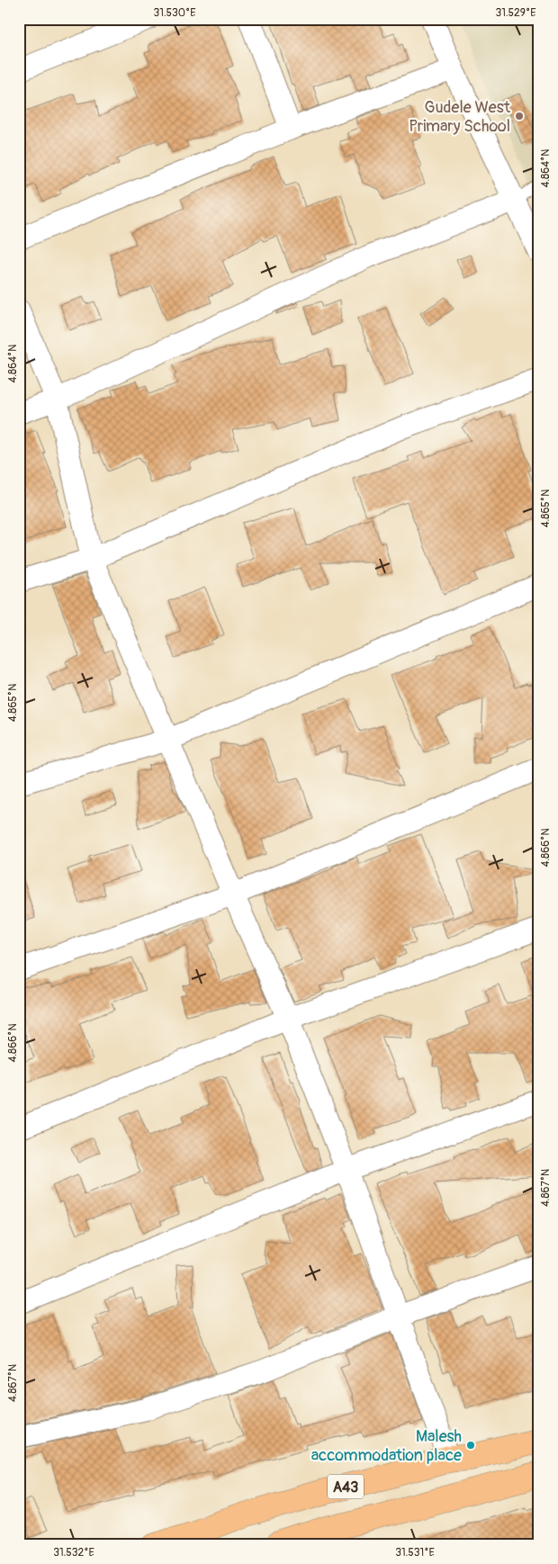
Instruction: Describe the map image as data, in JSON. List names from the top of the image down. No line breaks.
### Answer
{"streets":{"highway":["A43"]},"places":["Gudele West Primary School","Malesh accommodation place"],"coordinates":["31.530°E","31.529°E","4.864°N","4.865°N","4.866°N","4.867°N","31.532°E","31.531°E"]}
